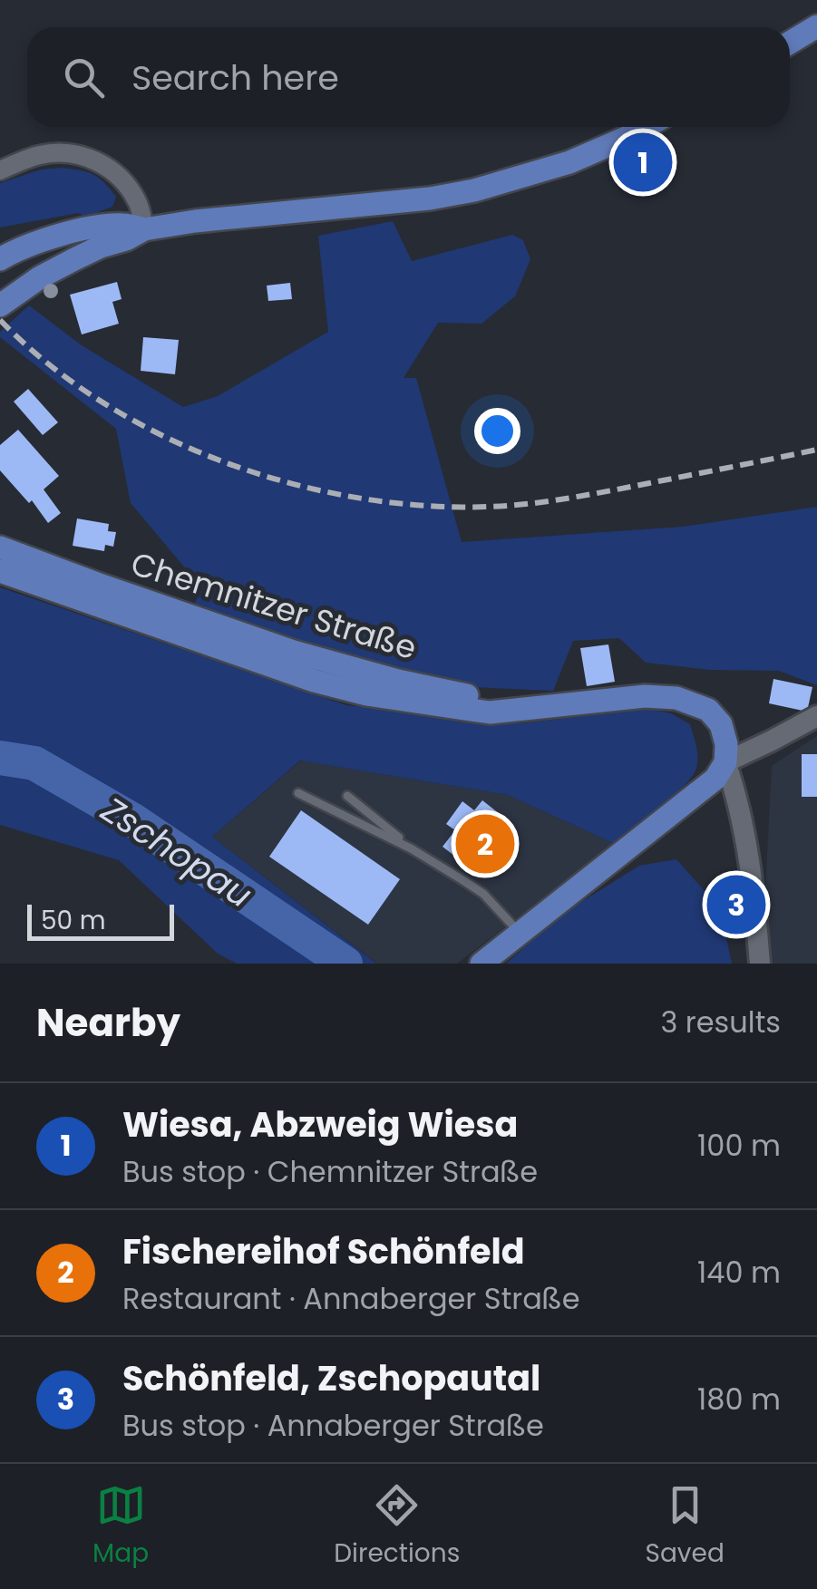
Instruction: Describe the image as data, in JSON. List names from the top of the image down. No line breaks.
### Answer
{"streets":{"main road":["Chemnitzer Straße"]},"water":["Zschopau"],"scale_bar":"50 m","page":{"search":"Search here","pins":["1","2","3"],"scale":"50 m","heading":["Nearby","3 results"],"list":[{"mark":"1","name":"Wiesa, Abzweig Wiesa","note":"Bus stop · Chemnitzer Straße","value":"100 m"},{"mark":"2","name":"Fischereihof Schönfeld","note":"Restaurant · Annaberger Straße","value":"140 m"},{"mark":"3","name":"Schönfeld, Zschopautal","note":"Bus stop · Annaberger Straße","value":"180 m"}],"nav":["Map","Directions","Saved"]}}
